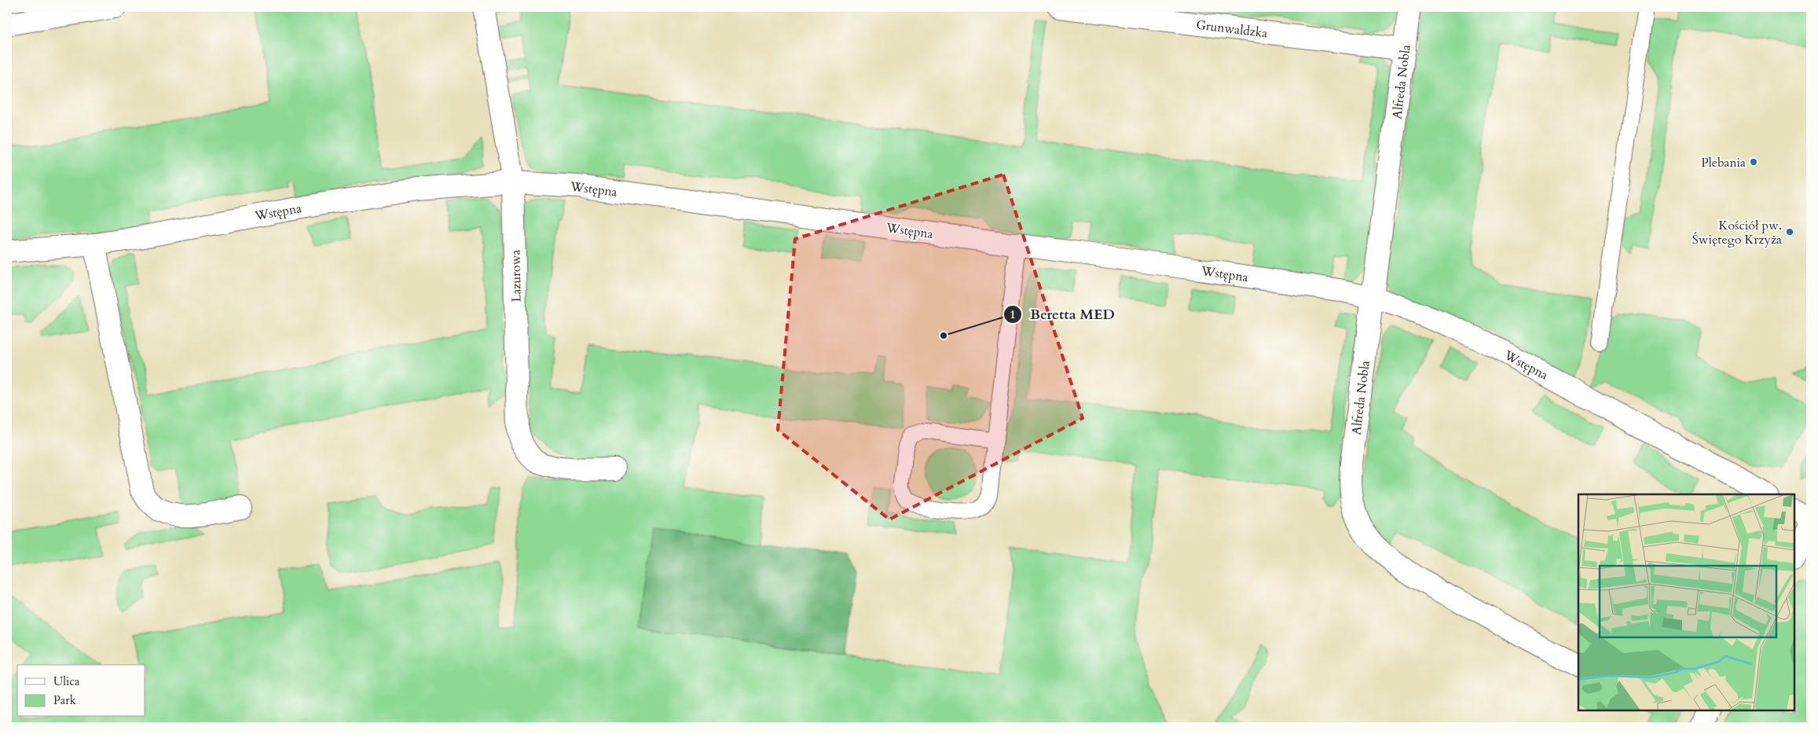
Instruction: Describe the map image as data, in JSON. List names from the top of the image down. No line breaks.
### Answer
{"streets":{"street":["Grunwaldzka","Alfreda Nobla","Wstępna","Lazurowa"]},"crossings":[["Grunwaldzka","Alfreda Nobla"],["Alfreda Nobla","Wstępna"],["Wstępna","Lazurowa"]],"places":["Plebania","Kościół pw. Świętego Krzyża","Beretta MED"],"legend":["Ulica","Park"]}
